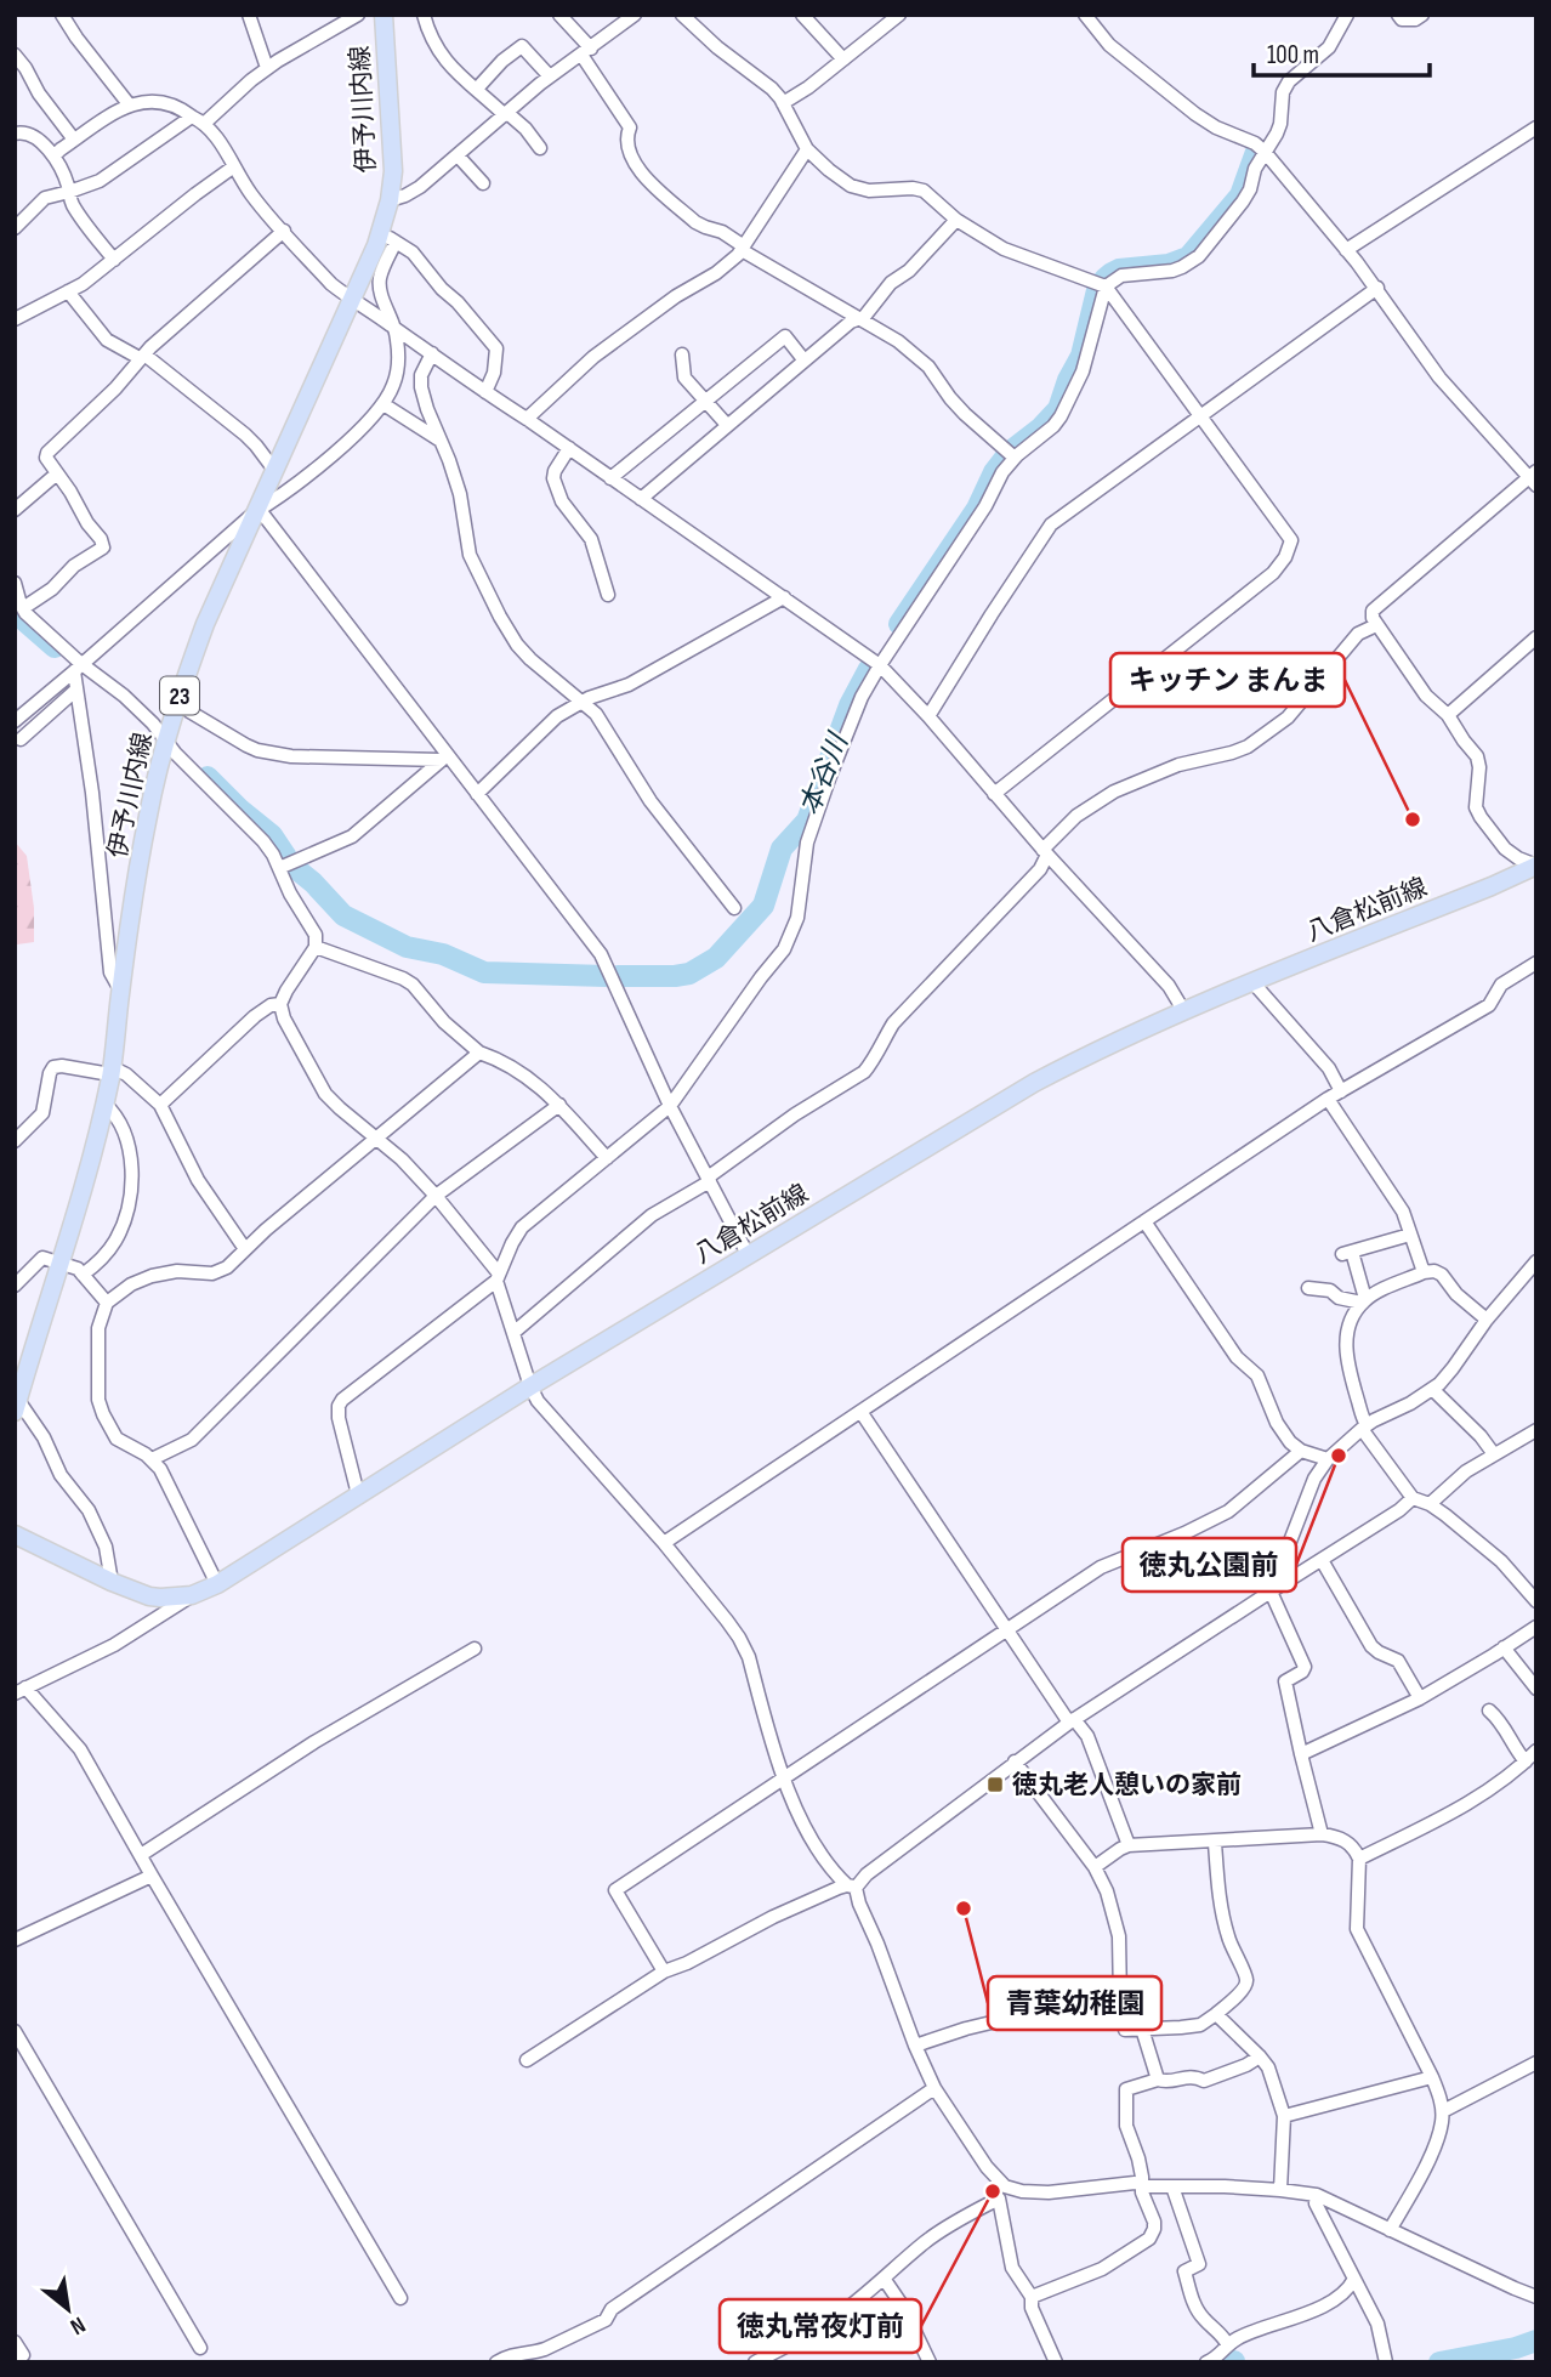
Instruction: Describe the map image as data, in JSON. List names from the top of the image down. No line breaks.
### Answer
{"streets":{"main road":["伊予川内線","23","八倉松前線"]},"water":["本谷川"],"places":{"other":["キッチン まんま","徳丸公園前","青葉幼稚園","徳丸常夜灯前"],"transit":["徳丸老人憩いの家前"]},"scale_bar":"100 m","north":"bottom right"}
